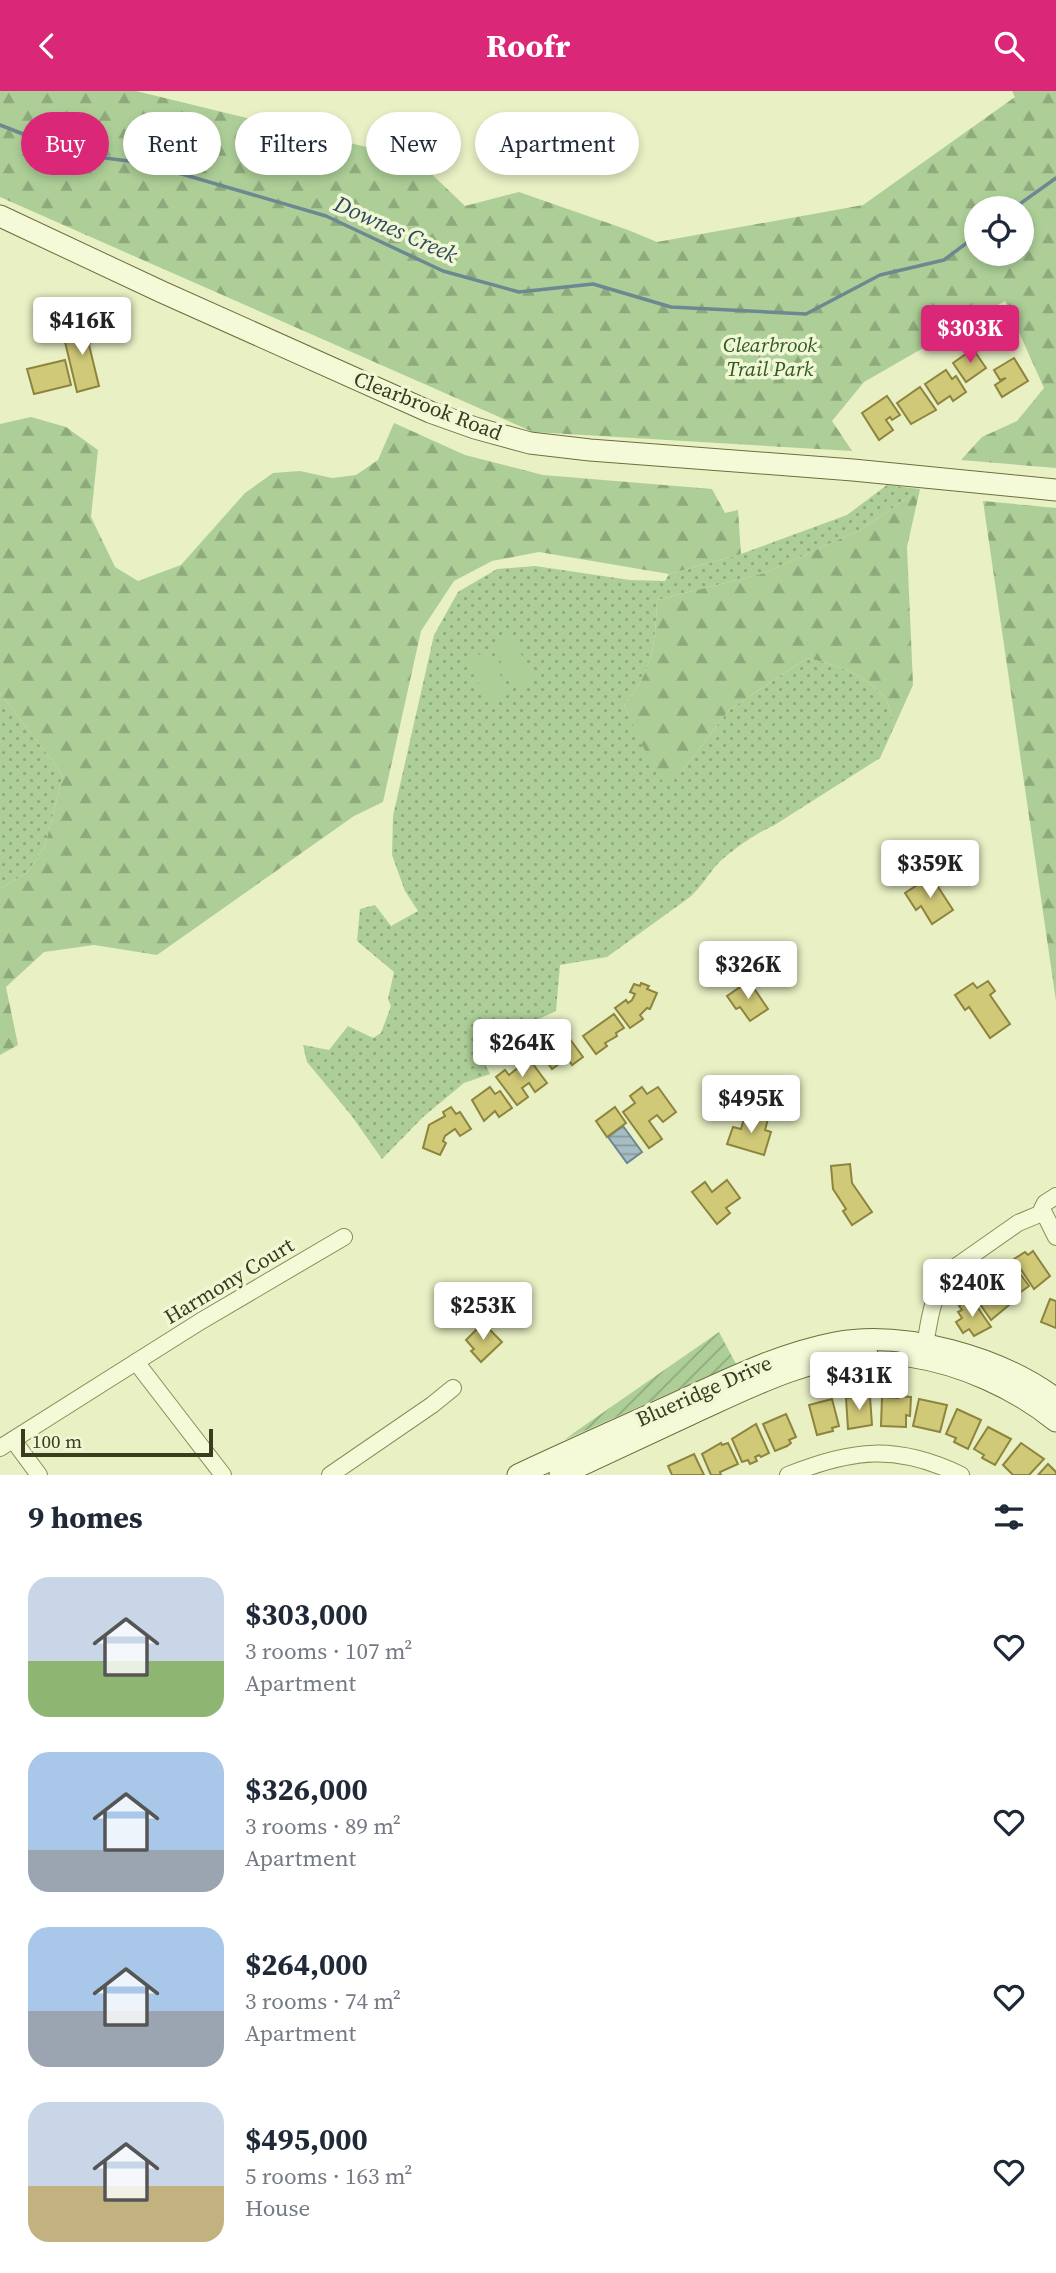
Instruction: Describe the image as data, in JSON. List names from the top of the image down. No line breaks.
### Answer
{"streets":{"street":["Clearbrook Road","Harmony Court","Blueridge Drive"]},"water":["Downes Creek"],"parks":["Clearbrook Trail Park"],"scale_bar":"100 m","page":{"header":"Roofr","chip":["Buy","Rent","Filters","New","Apartment"],"price":["$416K","$303K","$359K","$326K","$264K","$495K","$240K","$253K","$431K"],"scale":"100 m","heading":"9 homes","list":[{"name":"$303,000","note":"3 rooms · 107 m² · Apartment"},{"name":"$326,000","note":"3 rooms · 89 m² · Apartment"},{"name":"$264,000","note":"3 rooms · 74 m² · Apartment"},{"name":"$495,000","note":"5 rooms · 163 m² · House"}]}}
